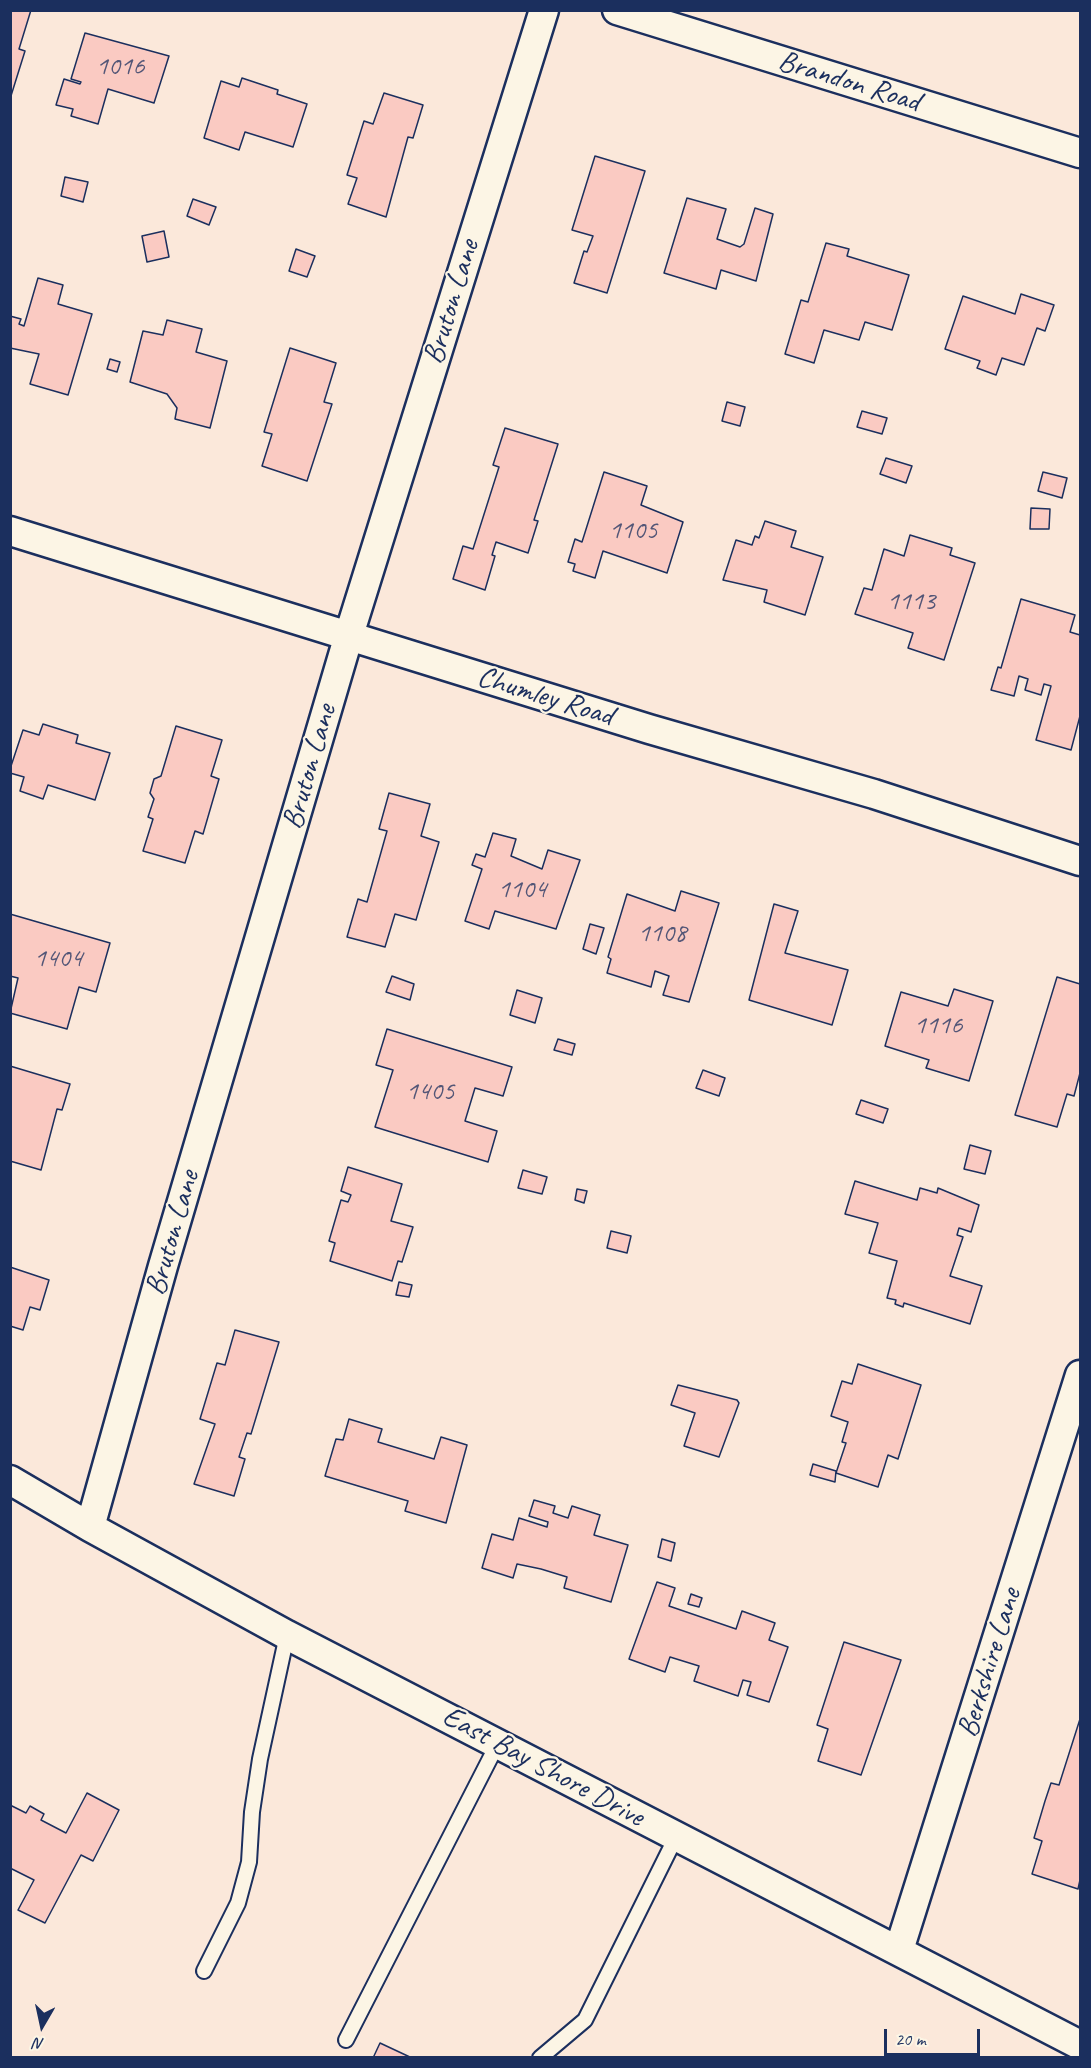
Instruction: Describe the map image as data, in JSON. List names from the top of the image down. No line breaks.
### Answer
{"streets":{"street":["Brandon Road","Bruton Lane","Chumley Road","Berkshire Lane","East Bay Shore Drive"]},"crossings":[["Bruton Lane","Chumley Road"],["Bruton Lane","East Bay Shore Drive"],["Berkshire Lane","East Bay Shore Drive"]],"house_numbers":["1016","1105","1113","1104","1108","1404","1116","1405"],"scale_bar":"20 m","north":"bottom"}
